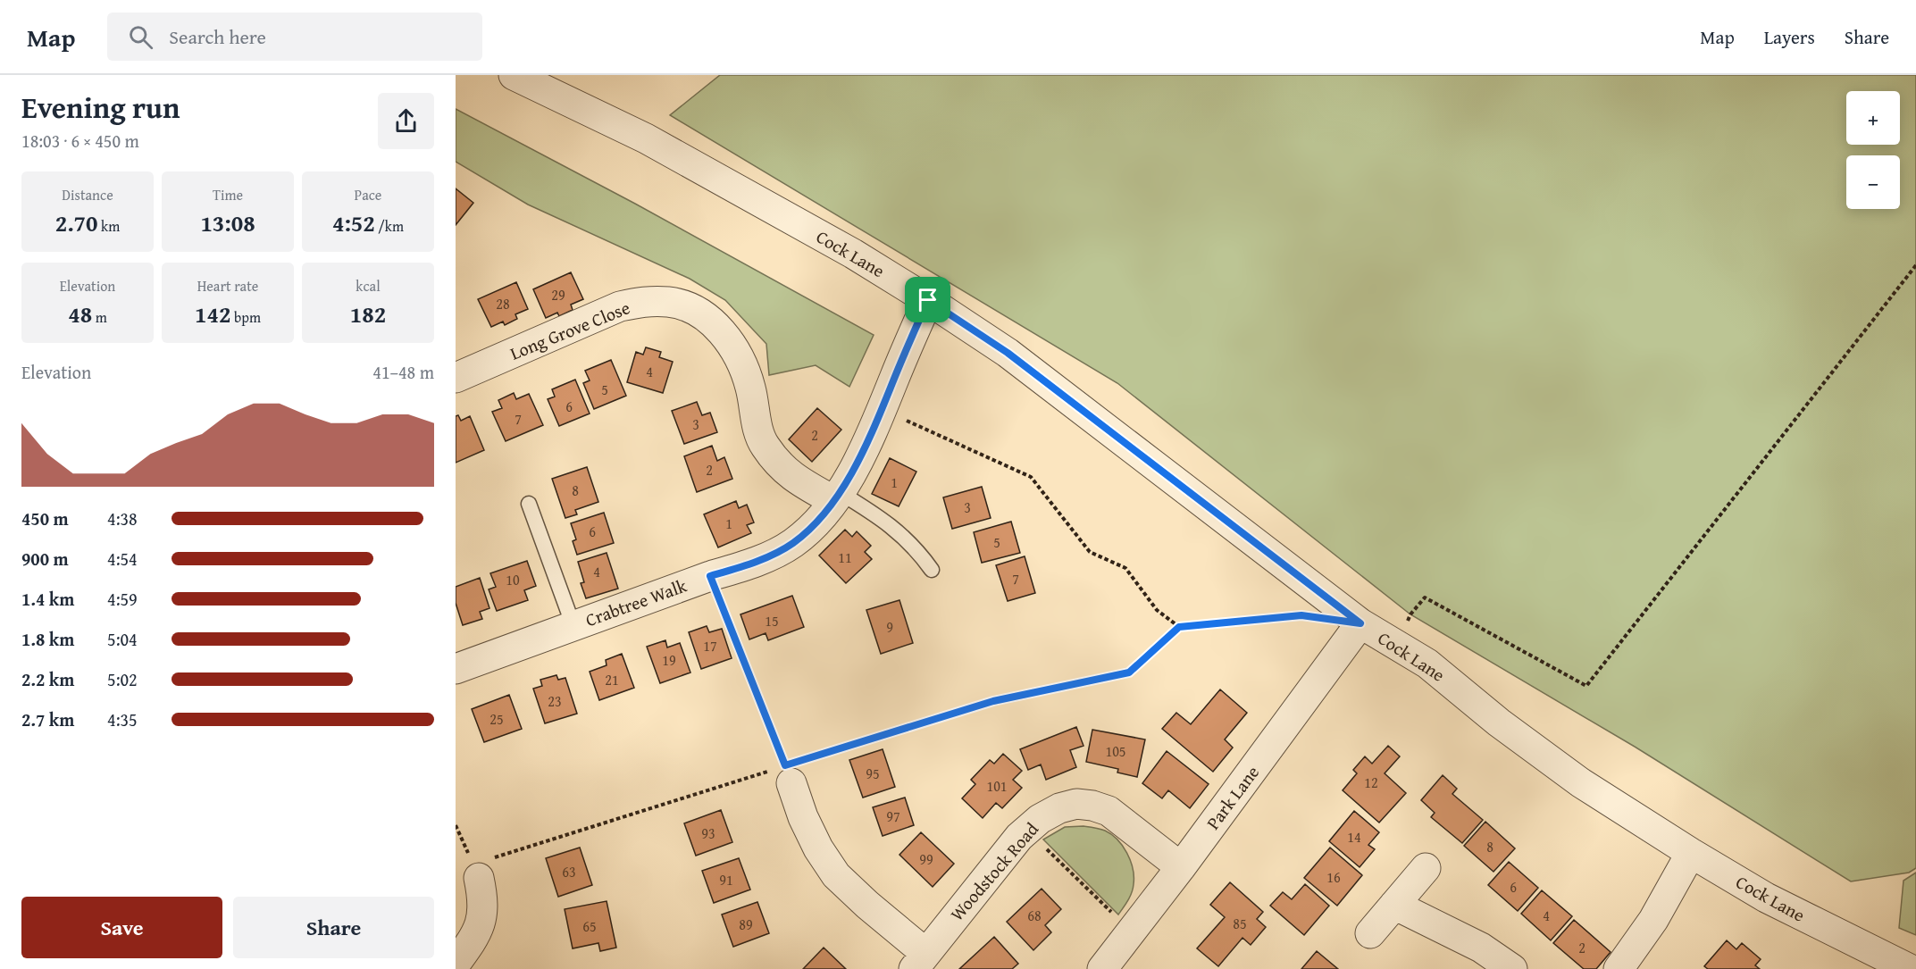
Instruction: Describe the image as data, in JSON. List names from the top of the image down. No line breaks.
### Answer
{"streets":{"street":["Cock Lane","Long Grove Close","Crabtree Walk","Park Lane","Woodstock Road"]},"crossings":[["Cock Lane","Crabtree Walk"],["Cock Lane","Park Lane"],["Long Grove Close","Crabtree Walk"],["Park Lane","Woodstock Road"]],"house_numbers":["29","28","4","5","6","7","3","2","2","1","8","3","1","6","5","11","4","7","10","15","9","17","19","21","23","25","105","95","12","101","97","93","14","8","99","63","16","91","6","68","4","85","89","65","2"],"page":{"header":"Map","search":"Search here","nav":["Map","Layers","Share"],"heading":["Evening run","18:03 · 6 × 450 m"],"map_buttons":["+","−"],"stats":[["Distance","2.70 km"],["Time","13:08"],["Pace","4:52 /km"],["Elevation","48 m"],["Heart rate","142 bpm"],["kcal","182"]],"chart":["Elevation","41–48 m"],"list":[{"name":"450 m","note":"4:38"},{"name":"900 m","note":"4:54"},{"name":"1.4 km","note":"4:59"},{"name":"1.8 km","note":"5:04"},{"name":"2.2 km","note":"5:02"},{"name":"2.7 km","note":"4:35"}],"buttons":["Save","Share"]}}
